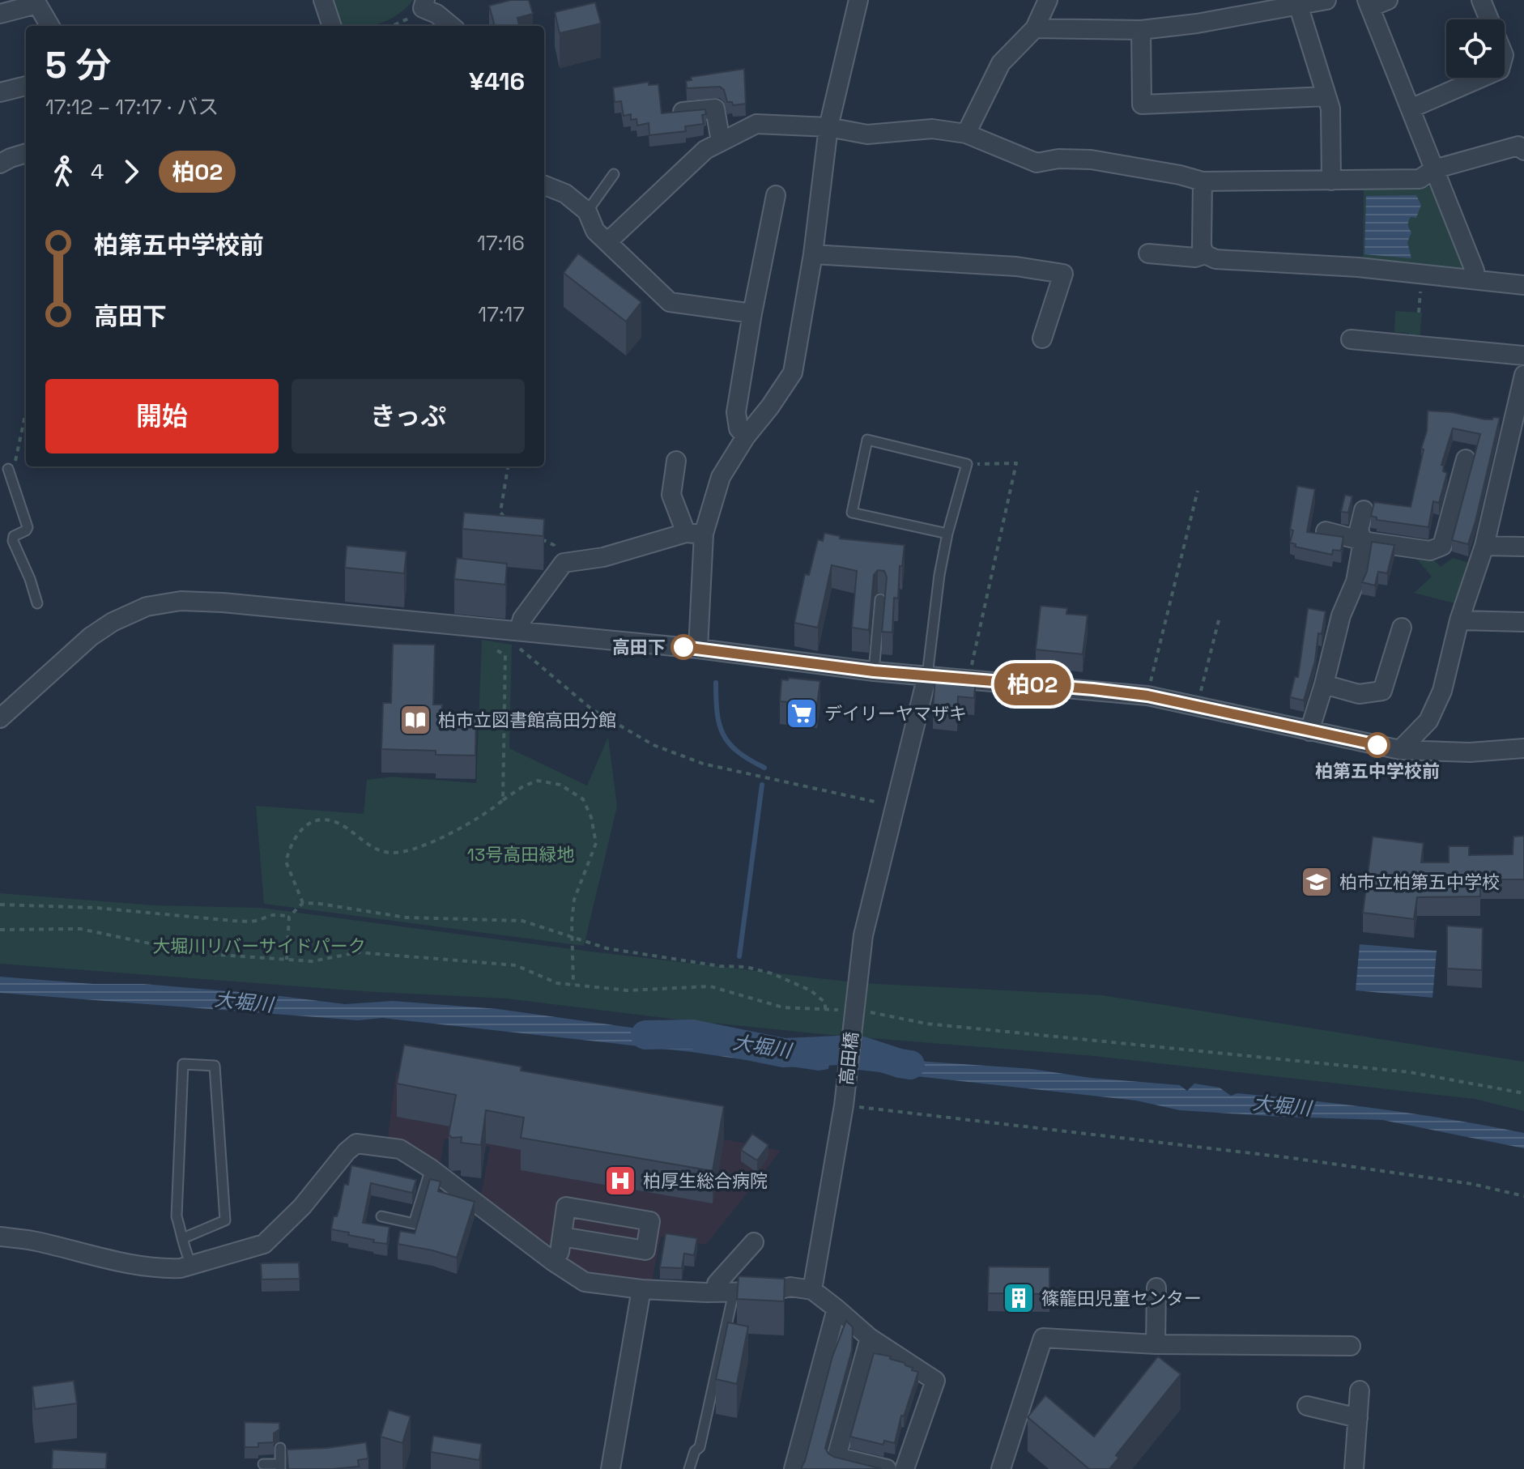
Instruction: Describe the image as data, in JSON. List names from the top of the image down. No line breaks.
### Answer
{"streets":{"street":["高田橋"]},"water":["大堀川"],"parks":["13号高田緑地","大堀川リバーサイドパーク"],"places":{"other":["高田下","柏第五中学校前"],"supermarket":["デイリーヤマザキ"],"library":["柏市立図書館高田分館"],"school or university":["柏市立柏第五中学校"],"hospital":["柏厚生総合病院"],"building":["篠籠田児童センター"]},"lines":["bus line 柏02"],"page":{"on_map":"柏02","heading":["5 分","17:12 – 17:17 · バス","¥416"],"legs":["4","柏02"],"list":[{"name":"柏第五中学校前","value":"17:16"},{"name":"高田下","value":"17:17"}],"buttons":["開始","きっぷ"]}}
